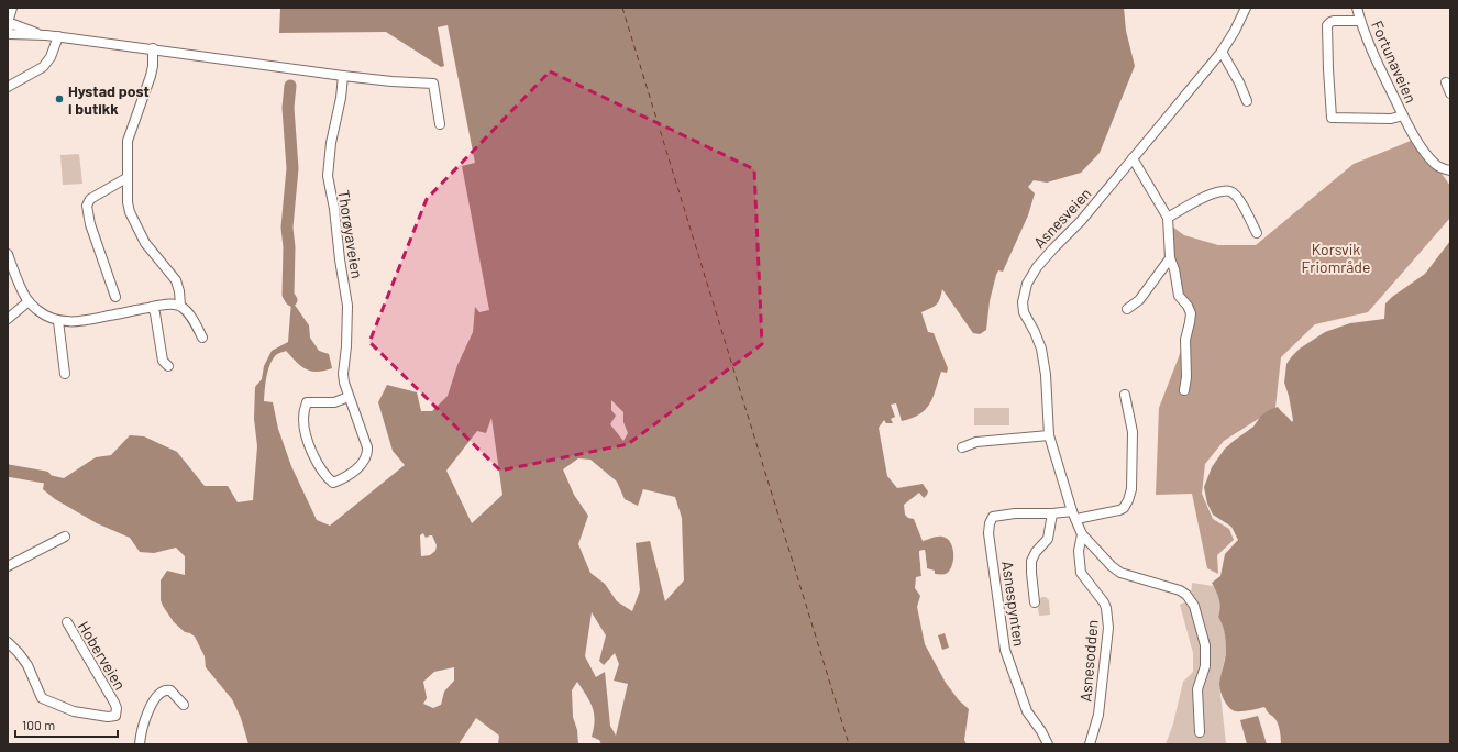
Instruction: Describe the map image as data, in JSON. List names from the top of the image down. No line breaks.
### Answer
{"streets":{"street":["Fortunaveien","Asnesveien","Thorøyaveien","Asnespynten","Hoberveien","Asnesodden"]},"crossings":[["Asnesveien","Asnespynten"],["Asnesveien","Asnesodden"]],"parks":["Korsvik Friområde"],"places":["Hystad post i butikk"],"scale_bar":"100 m"}
